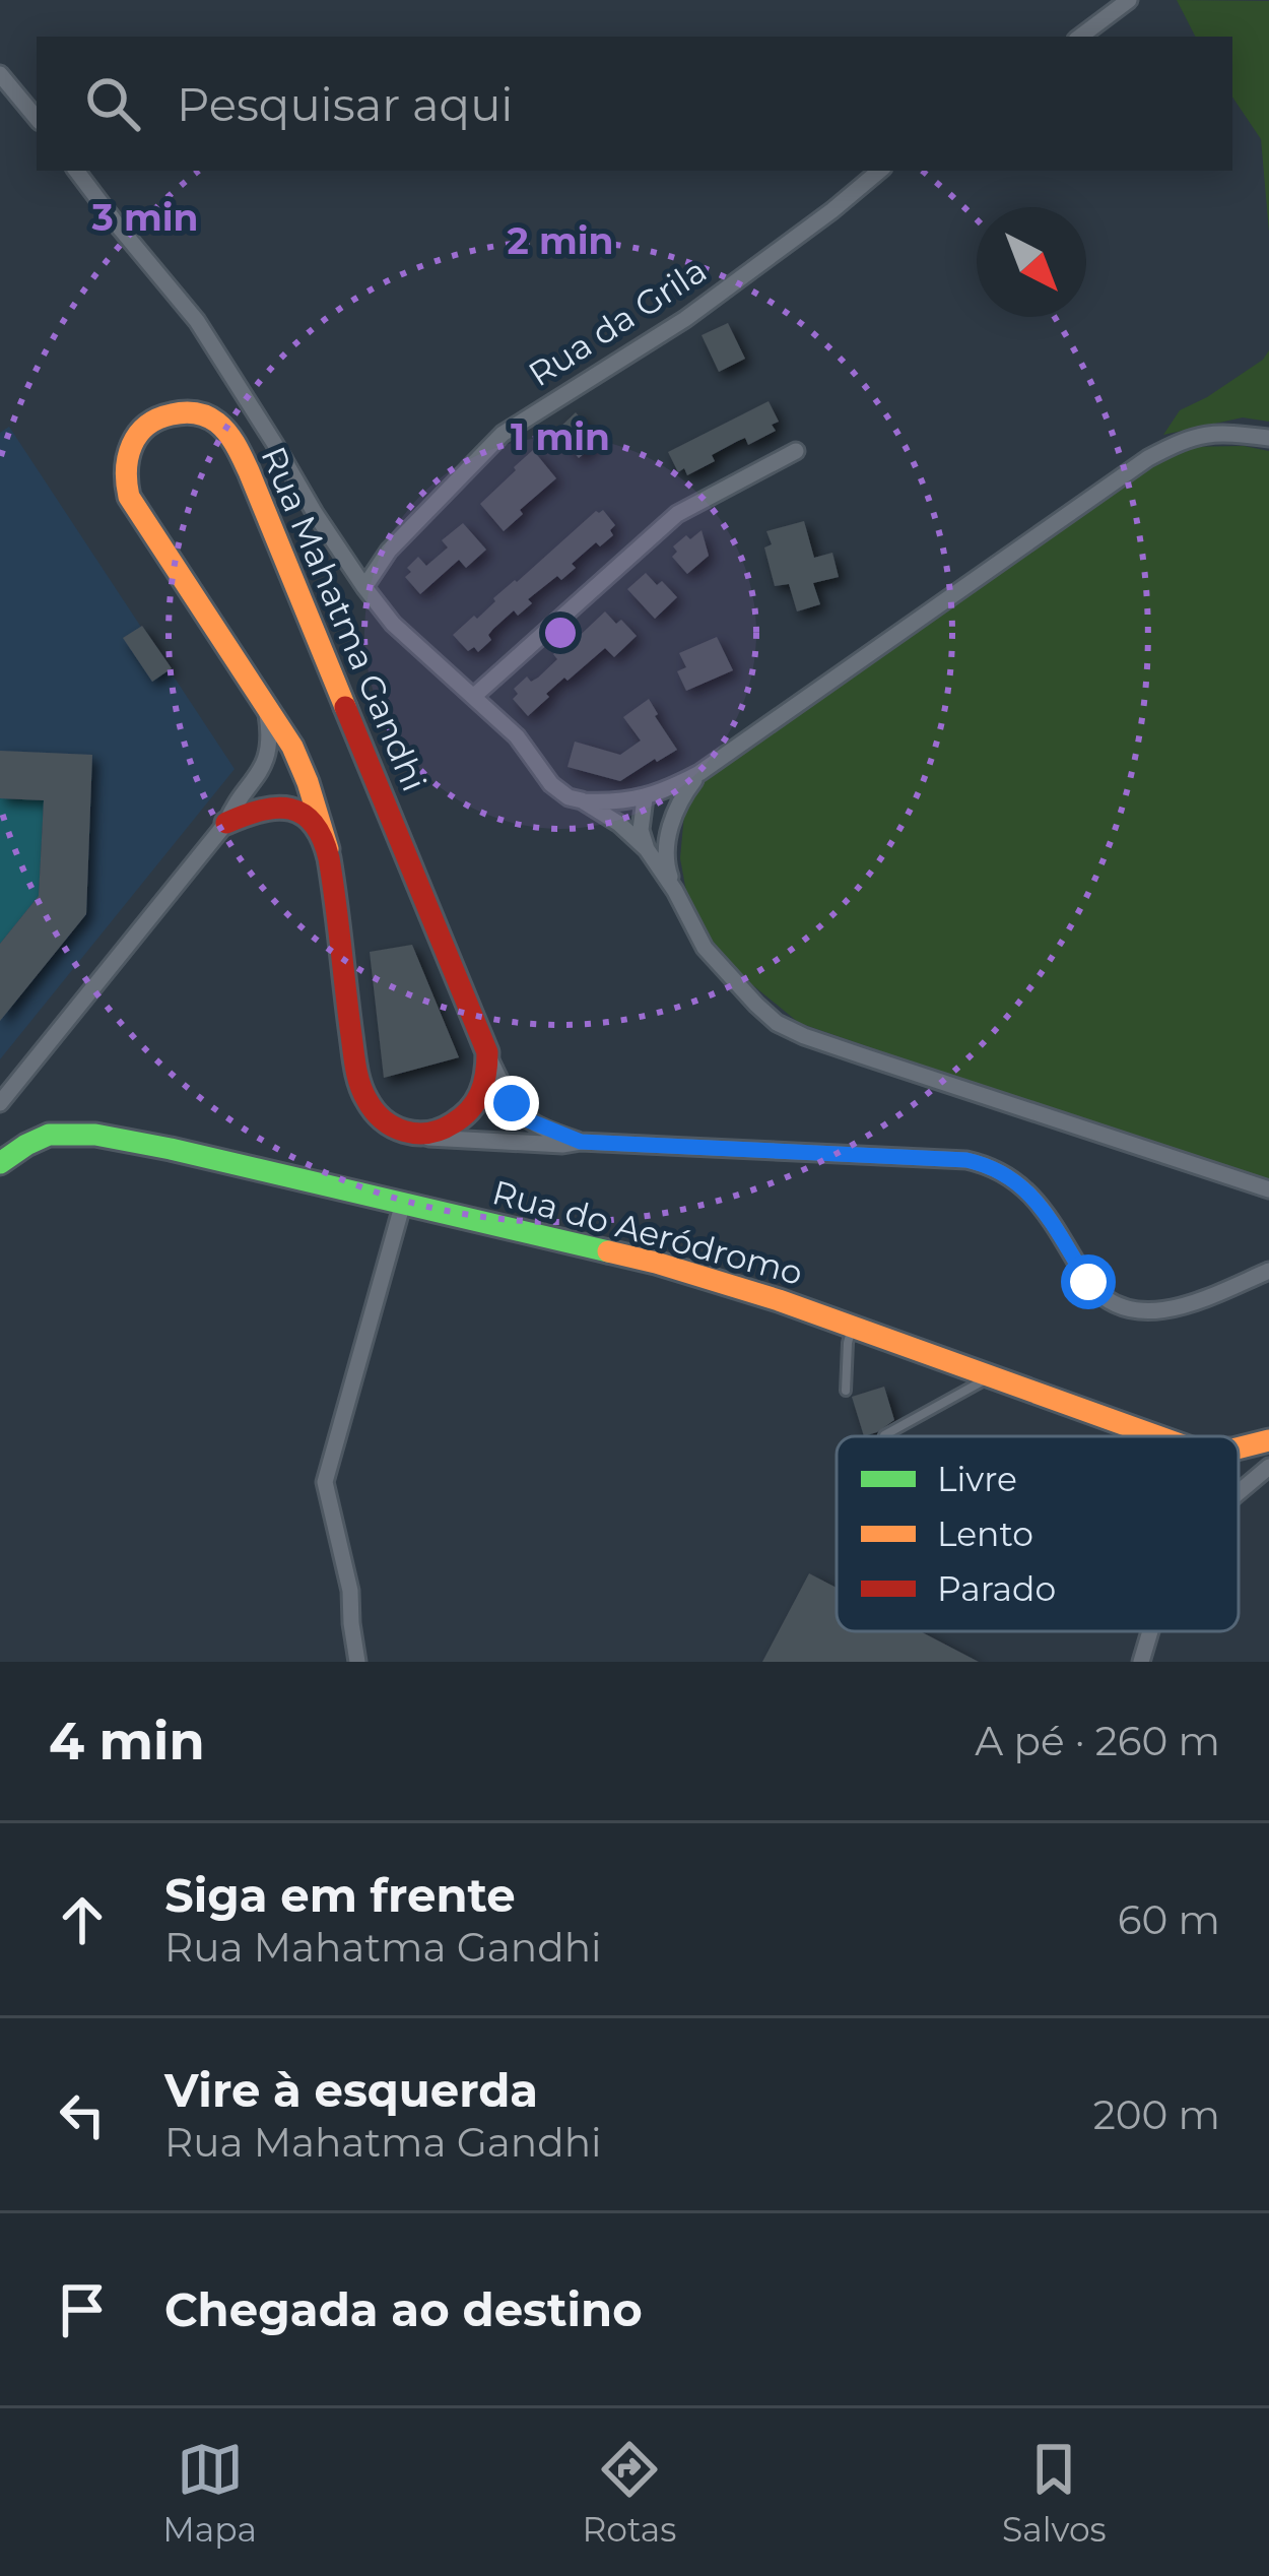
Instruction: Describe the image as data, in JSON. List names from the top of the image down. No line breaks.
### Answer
{"streets":{"street":["Rua da Grila","Rua Mahatma Gandhi","Rua do Aeródromo"]},"legend":["Livre","Lento","Parado"],"north":"bottom right","page":{"search":"Pesquisar aqui","heading":["4 min","A pé · 260 m"],"list":[["Siga em frente","Rua Mahatma Gandhi","60 m"],["Vire à esquerda","Rua Mahatma Gandhi","200 m"],"Chegada ao destino"],"nav":["Mapa","Rotas","Salvos"]},"rings":["3 min","2 min","1 min"]}
